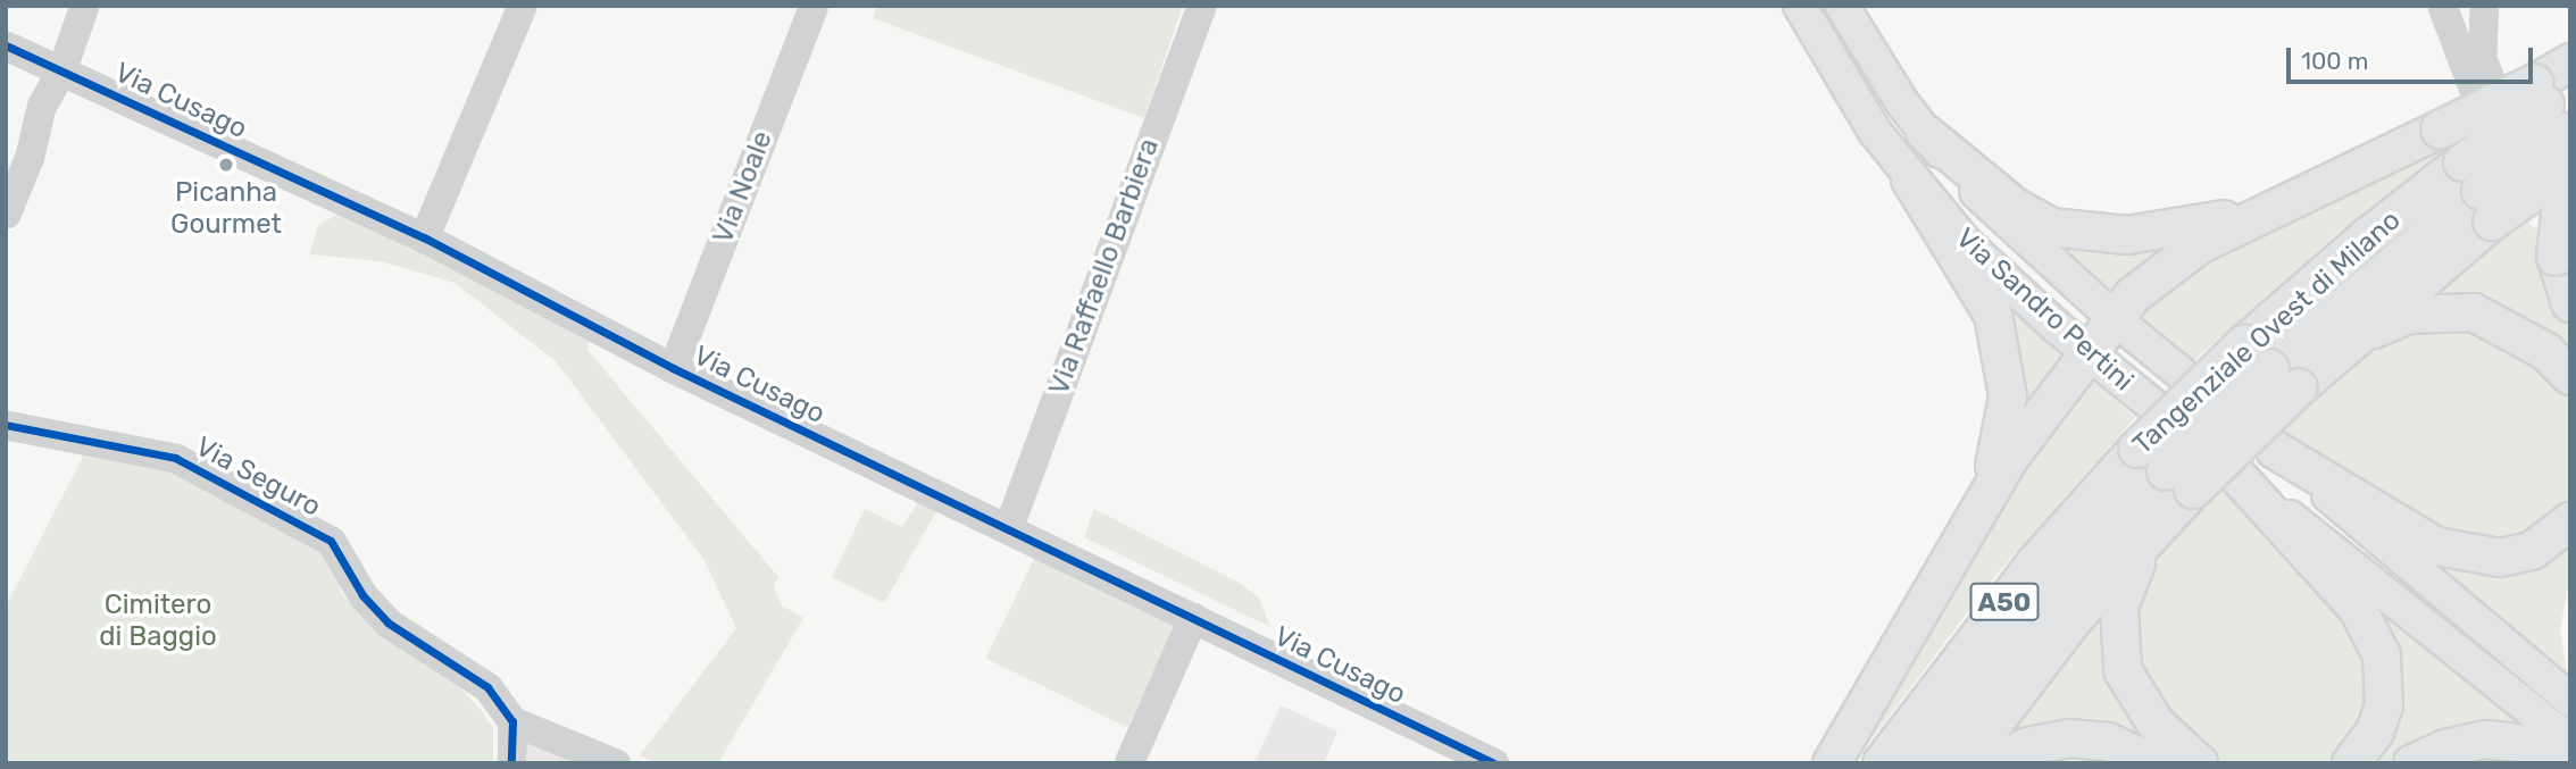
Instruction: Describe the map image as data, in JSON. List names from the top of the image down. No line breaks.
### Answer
{"streets":{"highway":["Tangenziale Ovest di Milano","A50"],"main road":["Via Sandro Pertini"],"street":["Via Cusago","Via Noale","Via Raffaello Barbiera","Via Seguro"]},"crossings":[["Via Cusago","Via Noale"],["Via Cusago","Via Raffaello Barbiera"]],"parks":["Cimitero di Baggio"],"places":["Picanha Gourmet"],"scale_bar":"100 m"}
